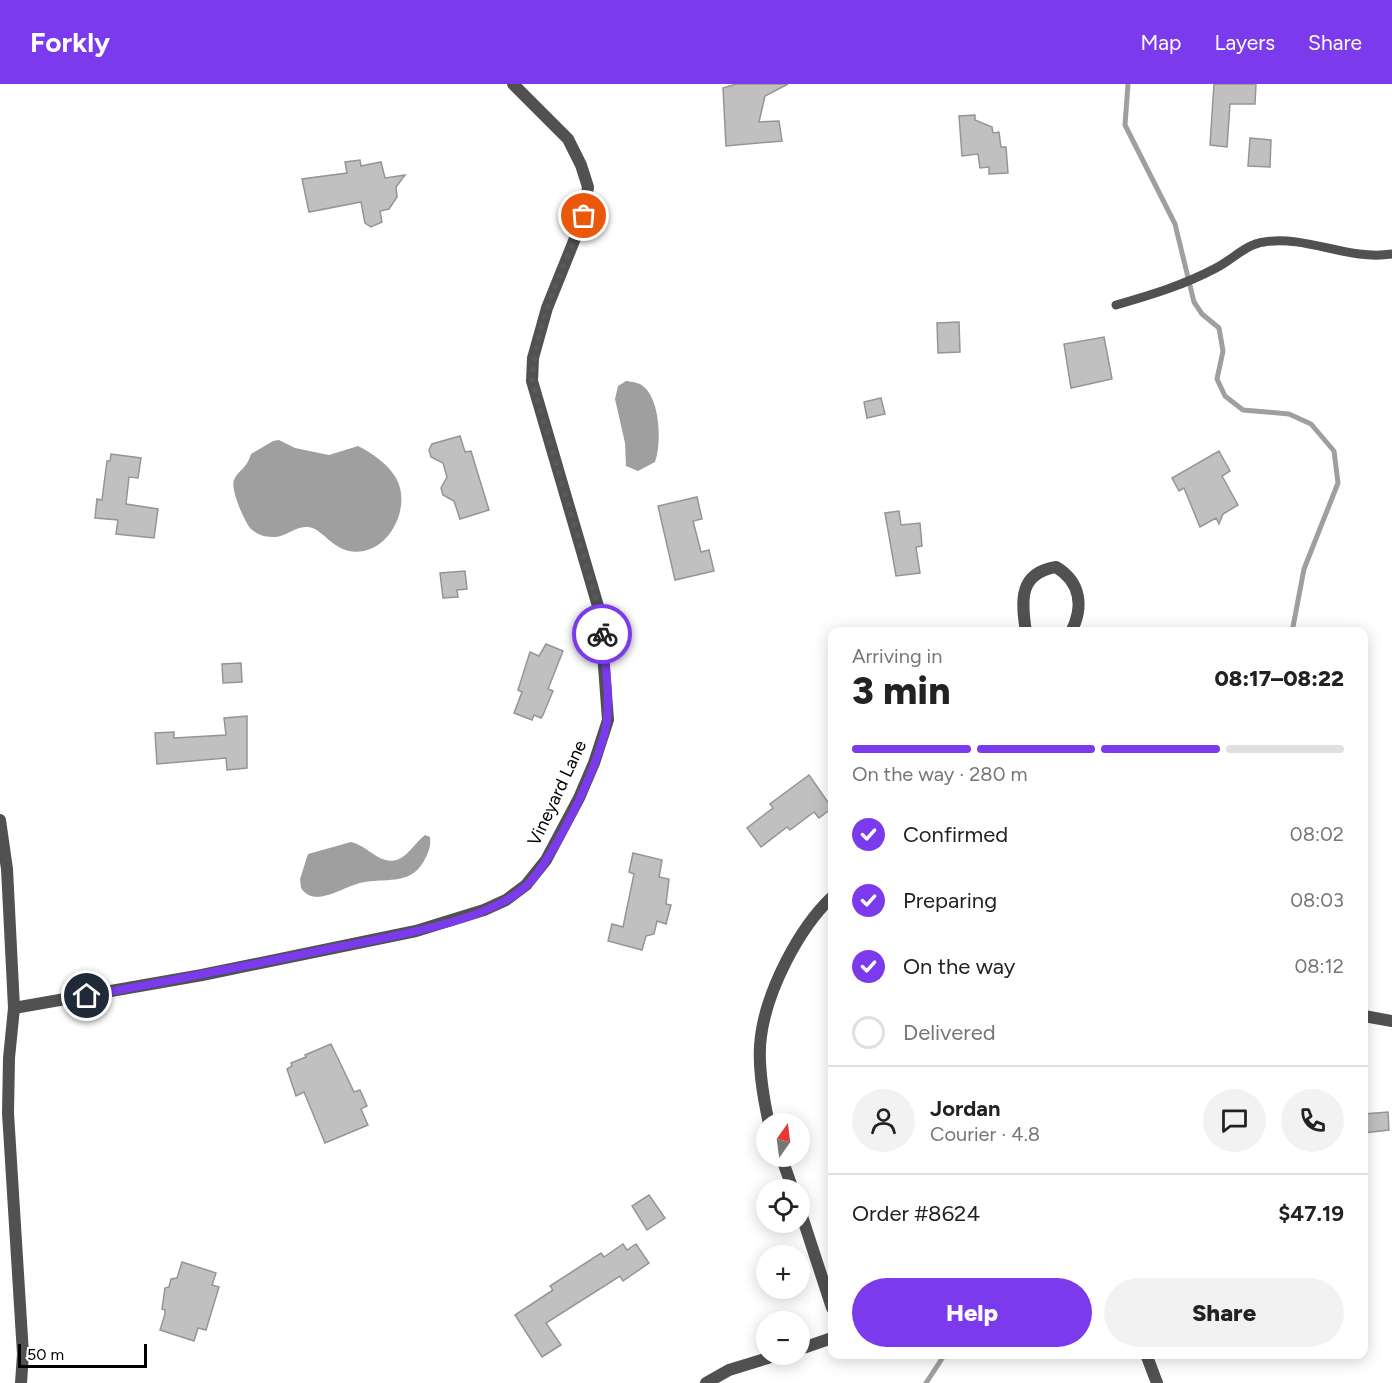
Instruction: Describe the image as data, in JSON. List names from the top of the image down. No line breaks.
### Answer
{"streets":{"street":["Vineyard Lane"]},"scale_bar":"50 m","north":"top","page":{"header":"Forkly","nav":["Map","Layers","Share"],"heading":["3 min","Arriving in","08:17–08:22"],"panel":["Jordan","Courier · 4.8","Order #8624","$47.19"],"bar":"On the way · 280 m","list":[["Confirmed","08:02"],["Preparing","08:03"],["On the way","08:12"],"Delivered"],"map_buttons":["+","−"],"buttons":["Help","Share"],"scale":"50 m"}}
